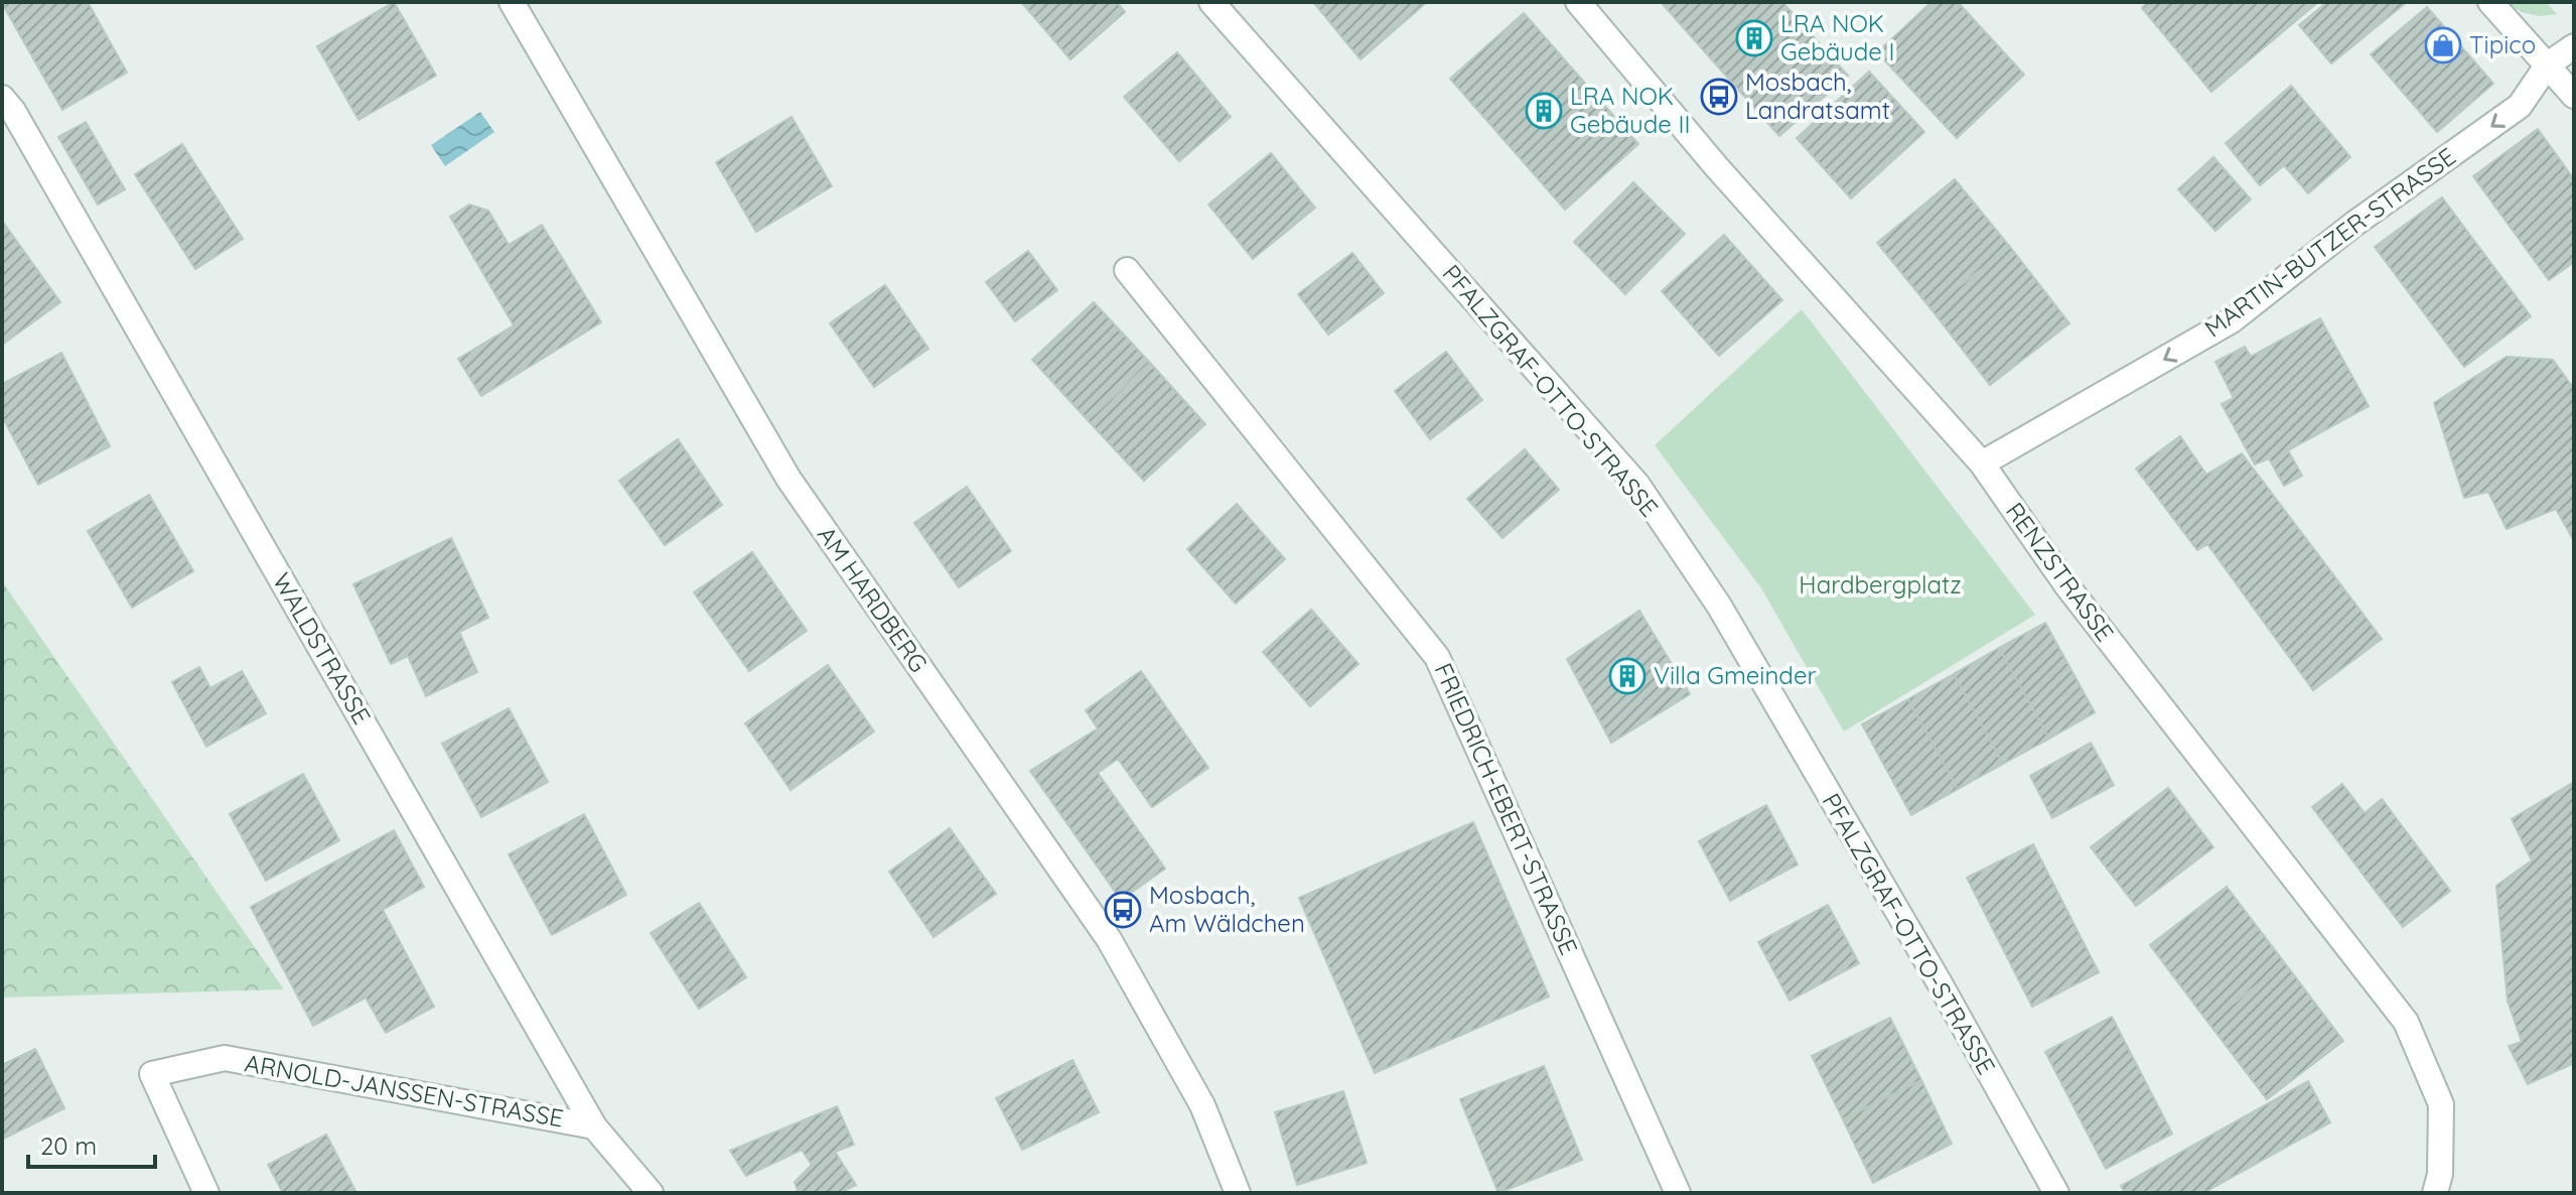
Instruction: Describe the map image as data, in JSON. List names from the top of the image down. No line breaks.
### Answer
{"streets":{"street":["MARTIN-BUTZER-STRASSE","PFALZGRAF-OTTO-STRASSE","RENZSTRASSE","AM HARDBERG","WALDSTRASSE","FRIEDRICH-EBERT-STRASSE","ARNOLD-JANSSEN-STRASSE"]},"crossings":[["MARTIN-BUTZER-STRASSE","RENZSTRASSE"],["WALDSTRASSE","ARNOLD-JANSSEN-STRASSE"]],"one_way":["MARTIN-BUTZER-STRASSE"],"parks":["Hardbergplatz"],"places":{"building":["LRA NOK Gebäude I","LRA NOK Gebäude II","Villa Gmeinder"],"shop":["Tipico"],"bus stop":["Mosbach, Landratsamt","Mosbach, Am Wäldchen"]},"scale_bar":"20 m"}
